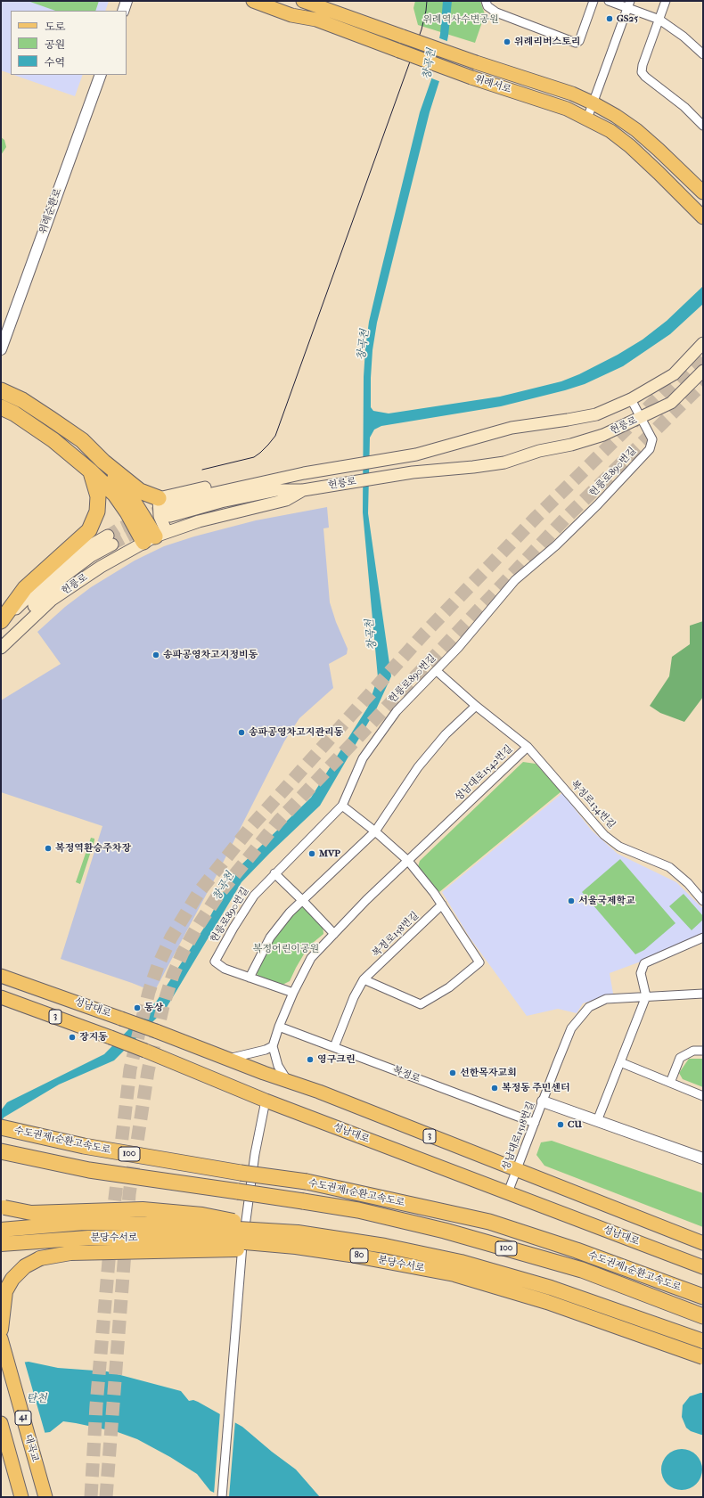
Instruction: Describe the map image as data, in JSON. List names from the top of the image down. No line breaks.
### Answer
{"streets":{"highway":["수도권제1순환고속도로","100","분당수서로","80"],"main road":["위례서로","헌릉로","성남대로","3","41","대곡교"],"street":["위례순환로","헌릉로890번길","성남대로1542번길","복정로134번길","복정로158번길","복정로","성남대로1518번길"]},"crossings":[["헌릉로","헌릉로890번길"],["헌릉로890번길","성남대로1542번길"],["성남대로1542번길","복정로134번길"],["성남대로1542번길","복정로"],["복정로158번길","복정로"],["성남대로","성남대로1518번길"],["복정로","성남대로1518번길"]],"water":["창곡천","탄천"],"parks":["위례역사수변공원","복정어린이공원"],"places":["GS25","위례리버스토리","송파공영차고지정비동","송파공영차고지관리동","복정역환승주차장","MVP","서울국제학교","동상","장지동","영구크린","선한목자교회","복정동 주민센터","CU"],"legend":["도로","공원","수역"]}
